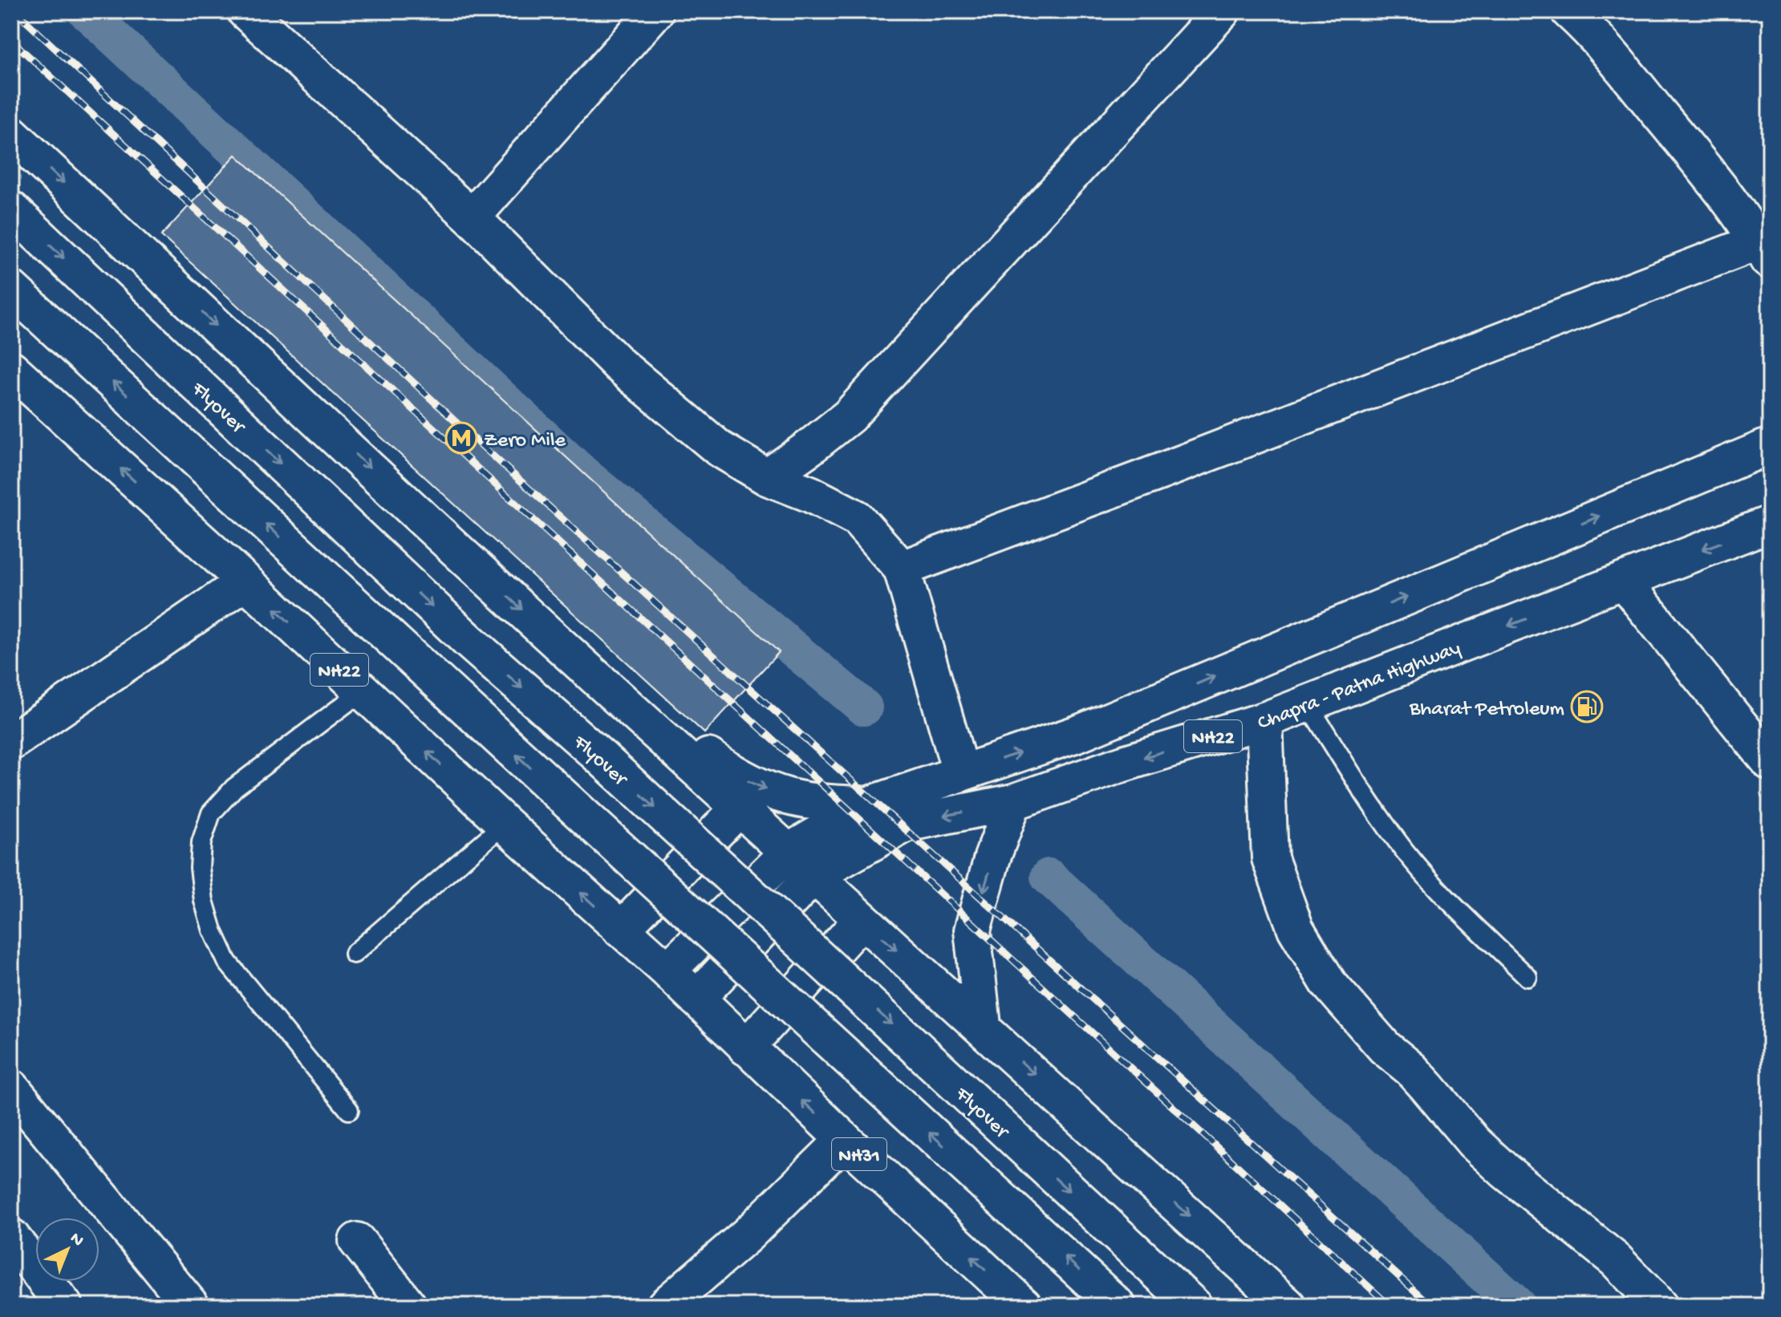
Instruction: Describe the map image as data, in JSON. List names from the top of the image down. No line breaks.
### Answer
{"streets":{"main road":["Flyover","NH22","Chapra - Patna Highway","NH31"]},"crossings":[["NH22","NH31"],["Chapra - Patna Highway","NH31"]],"places":{"metro station":["Zero Mile"],"fuel station":["Bharat Petroleum"]},"north":"top right"}
